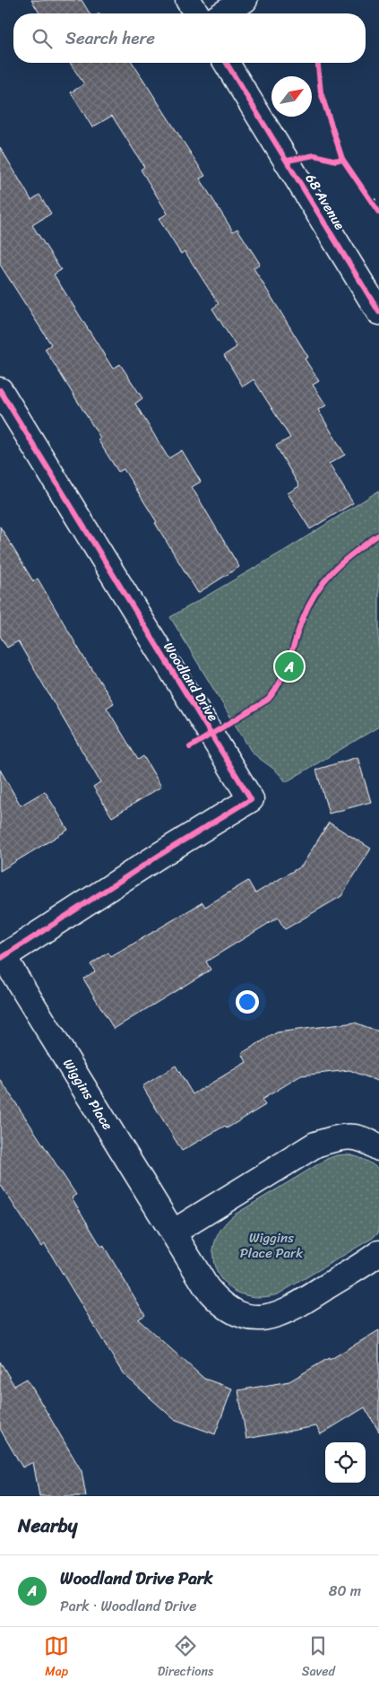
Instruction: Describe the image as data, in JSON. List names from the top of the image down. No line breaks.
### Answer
{"streets":{"street":["68 Avenue","Woodland Drive","Wiggins Place"]},"crossings":[["Woodland Drive","Wiggins Place"]],"parks":["Wiggins Place Park"],"north":"top right","page":{"search":"Search here","pins":"A","heading":"Nearby","list":[{"mark":"A","name":"Woodland Drive Park","note":"Park · Woodland Drive","value":"80 m"}],"nav":["Map","Directions","Saved"]}}
